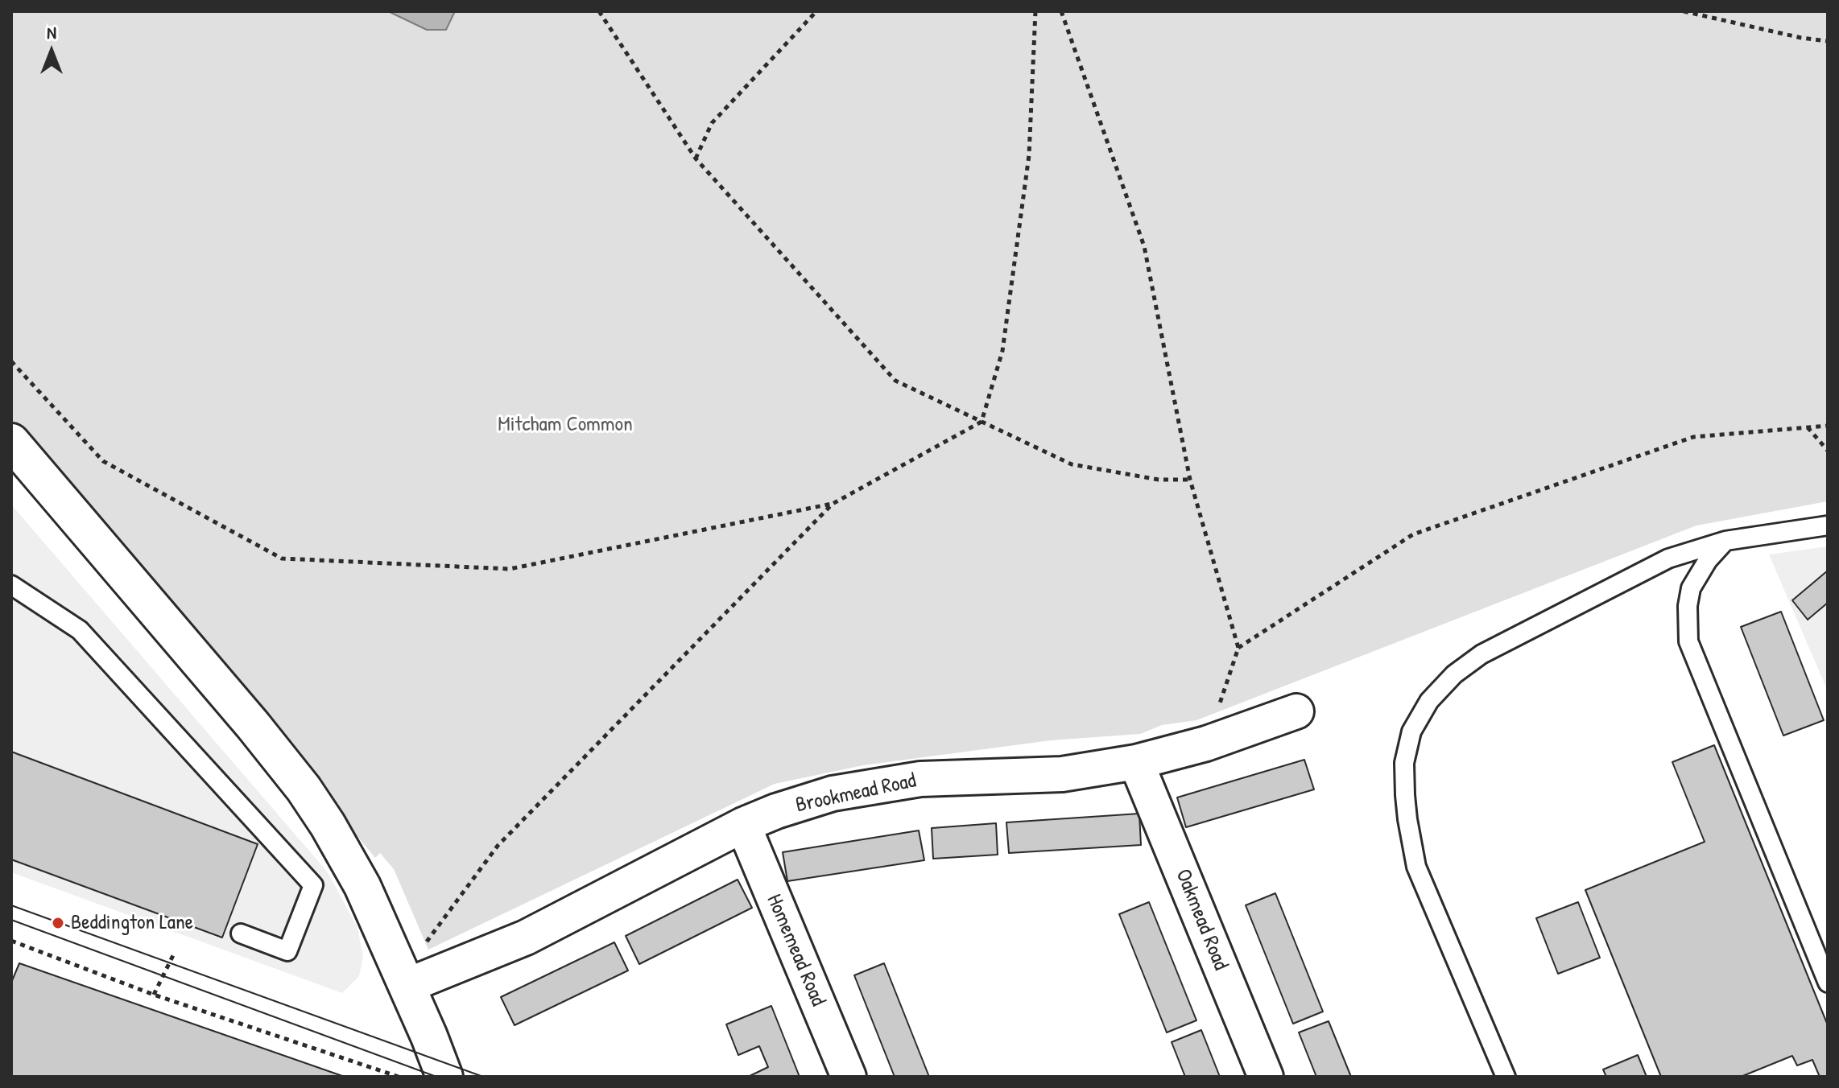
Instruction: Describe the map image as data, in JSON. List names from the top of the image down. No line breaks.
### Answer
{"streets":{"street":["Brookmead Road","Oakmead Road","Homemead Road"]},"crossings":[["Brookmead Road","Oakmead Road"],["Brookmead Road","Homemead Road"]],"parks":["Mitcham Common"],"places":["Beddington Lane"],"north":"top"}
